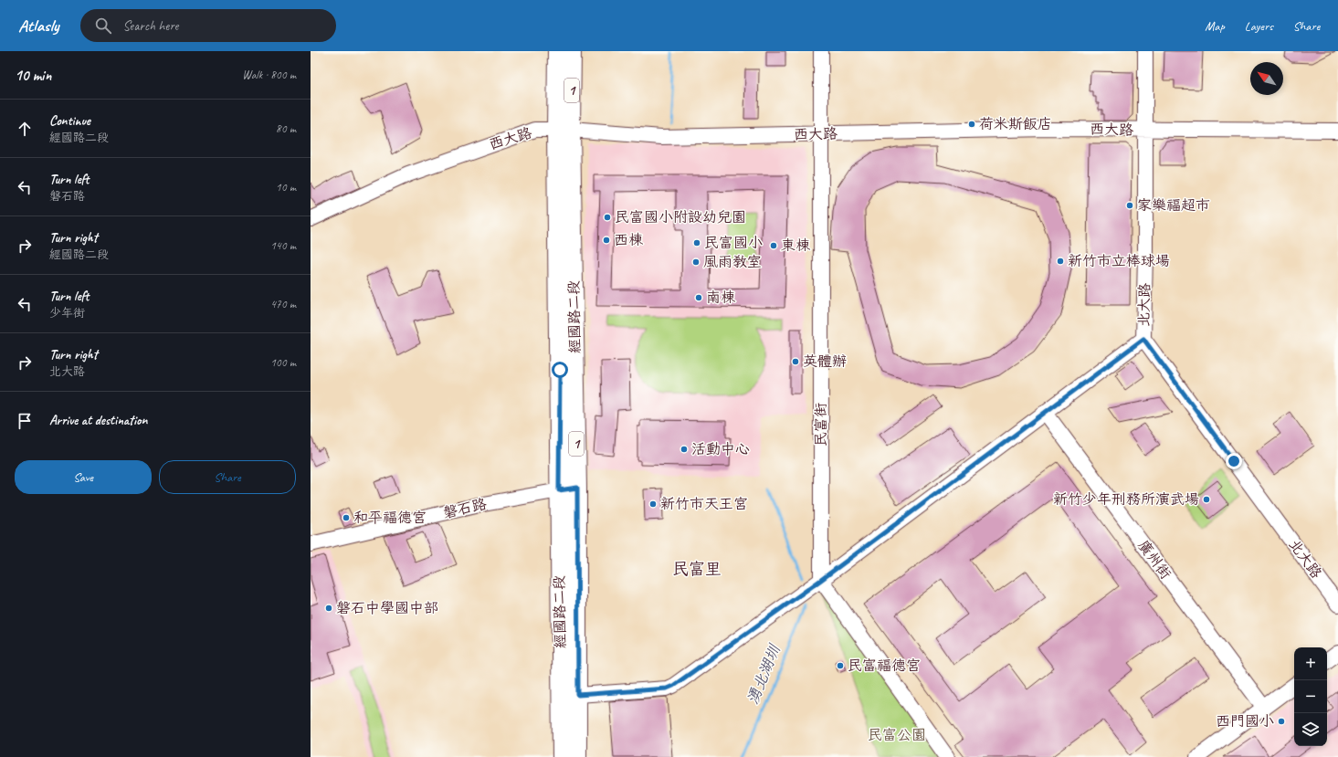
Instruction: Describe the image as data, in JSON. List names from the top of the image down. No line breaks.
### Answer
{"streets":{"main road":["1","經國路二段"],"street":["西大路","北大路","民富街","磐石路","廣州街"]},"crossings":[["西大路","北大路"],["西大路","經國路二段"],["西大路","民富街"],["經國路二段","磐石路"]],"districts":["民富里"],"water":["湧北湖圳"],"parks":["民富公園"],"places":["荷米斯飯店","家樂福超市","民富國小附設幼兒園","西棟","民富國小","東棟","新竹市立棒球場","風雨教室","南棟","英體辦","活動中心","新竹少年刑務所演武場","新竹市天王宮","和平福德宮","磐石中學國中部","民富福德宮","西門國小"],"north":"top left","page":{"header":"Atlasly","search":"Search here","nav":["Map","Layers","Share"],"heading":["10 min","Walk · 800 m"],"list":[["Continue","經國路二段","80 m"],["Turn left","磐石路","10 m"],["Turn right","經國路二段","140 m"],["Turn left","少年街","470 m"],["Turn right","北大路","100 m"],"Arrive at destination"],"buttons":["Save","Share"],"map_buttons":["+","−"]}}
